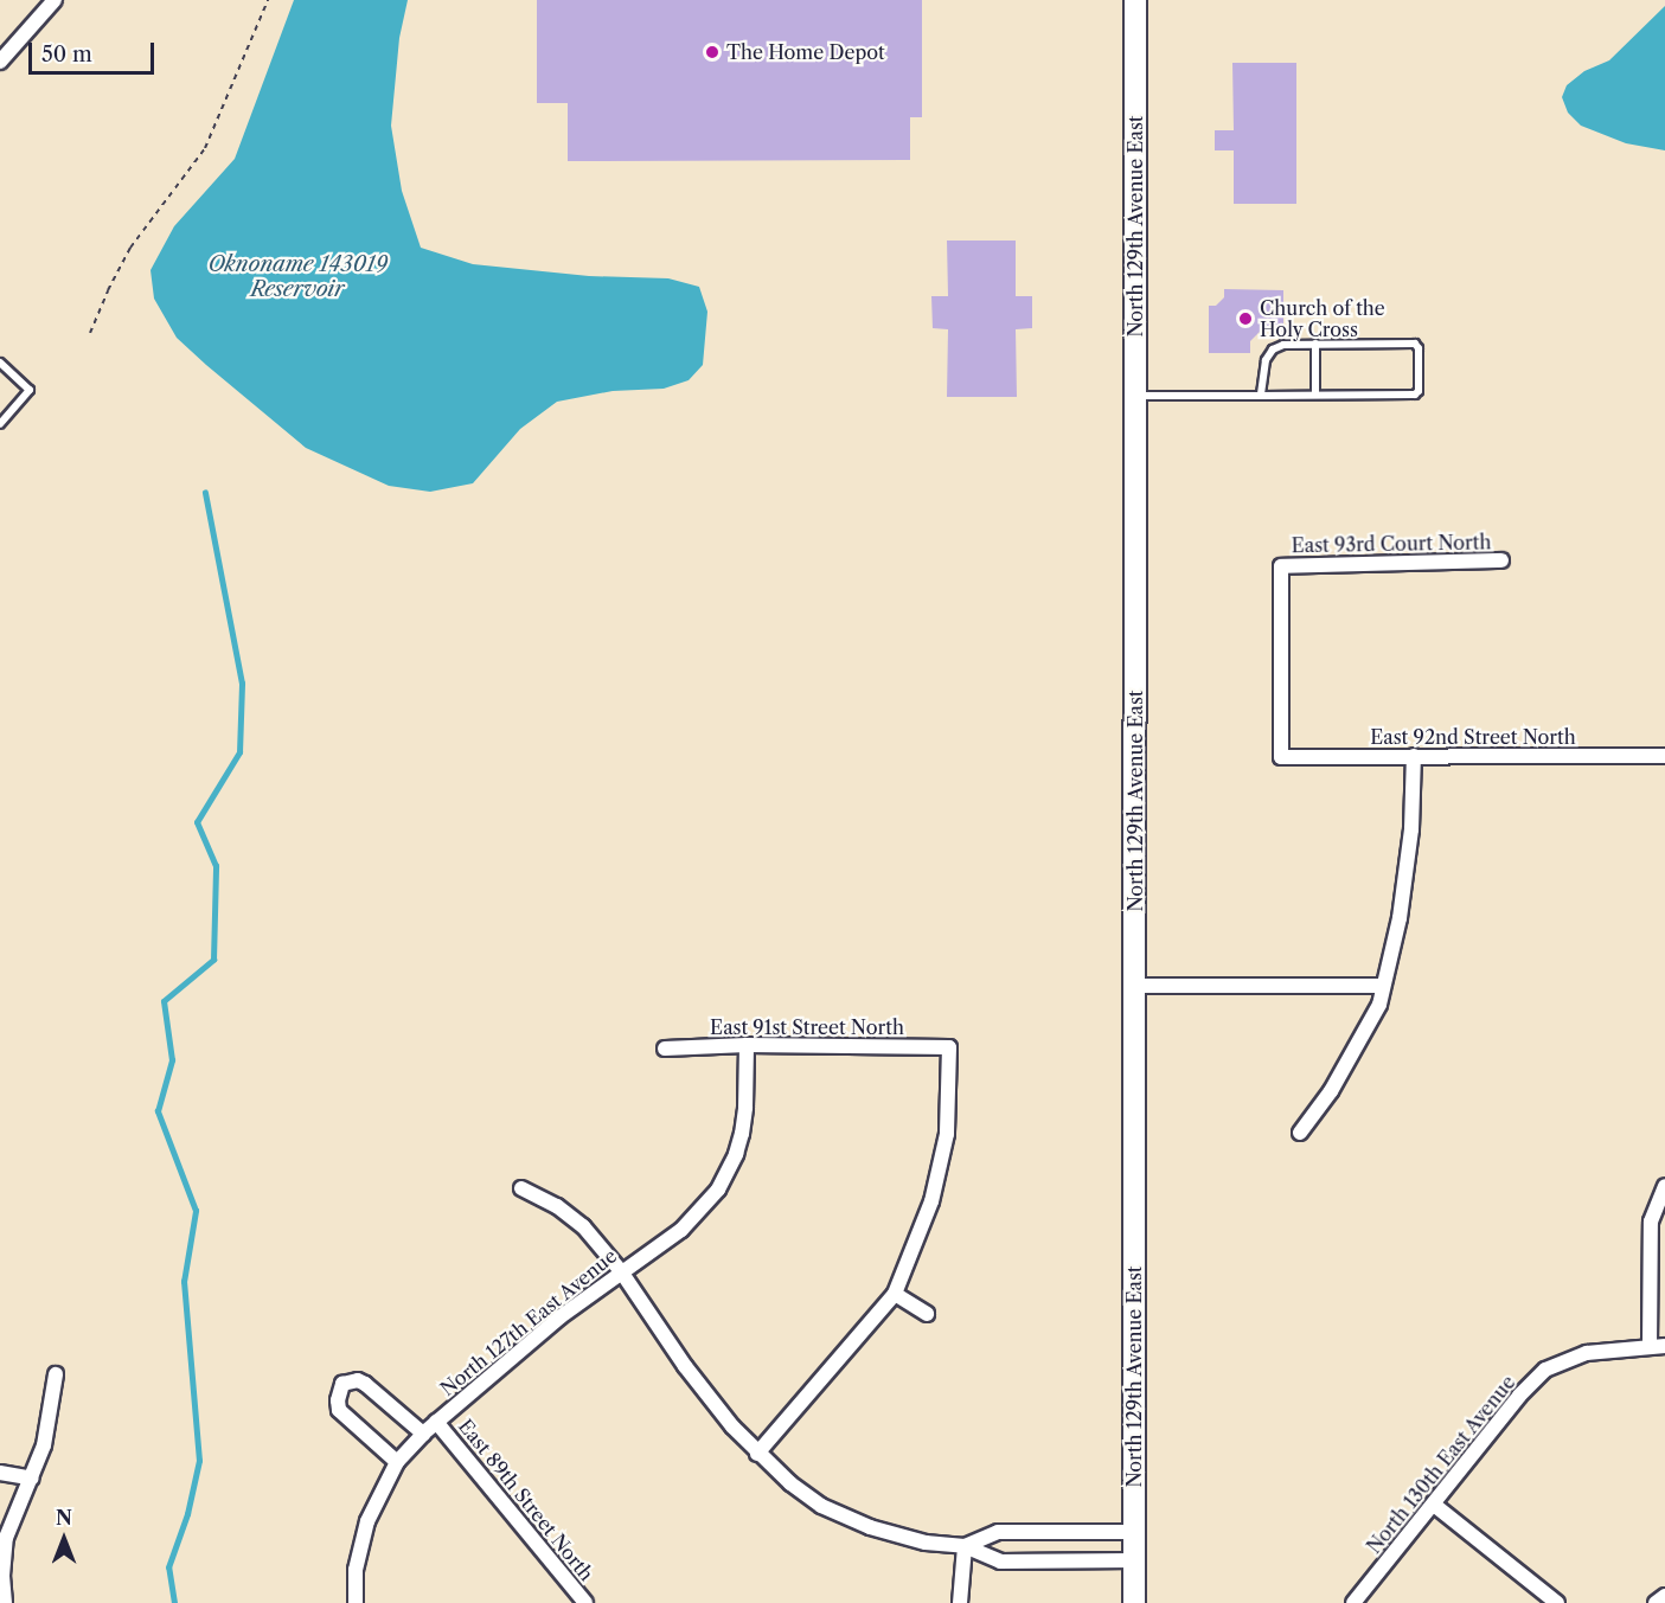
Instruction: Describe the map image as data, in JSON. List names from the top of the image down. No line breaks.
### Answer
{"streets":{"main road":["North 129th Avenue East"],"street":["East 93rd Court North","East 92nd Street North","East 91st Street North","North 127th East Avenue","North 130th East Avenue","East 89th Street North"]},"crossings":[["East 93rd Court North","East 92nd Street North"],["East 91st Street North","North 127th East Avenue"],["North 127th East Avenue","East 89th Street North"]],"water":["Oknoname 143019 Reservoir"],"places":["The Home Depot","Church of the Holy Cross"],"scale_bar":"50 m","north":"top"}
